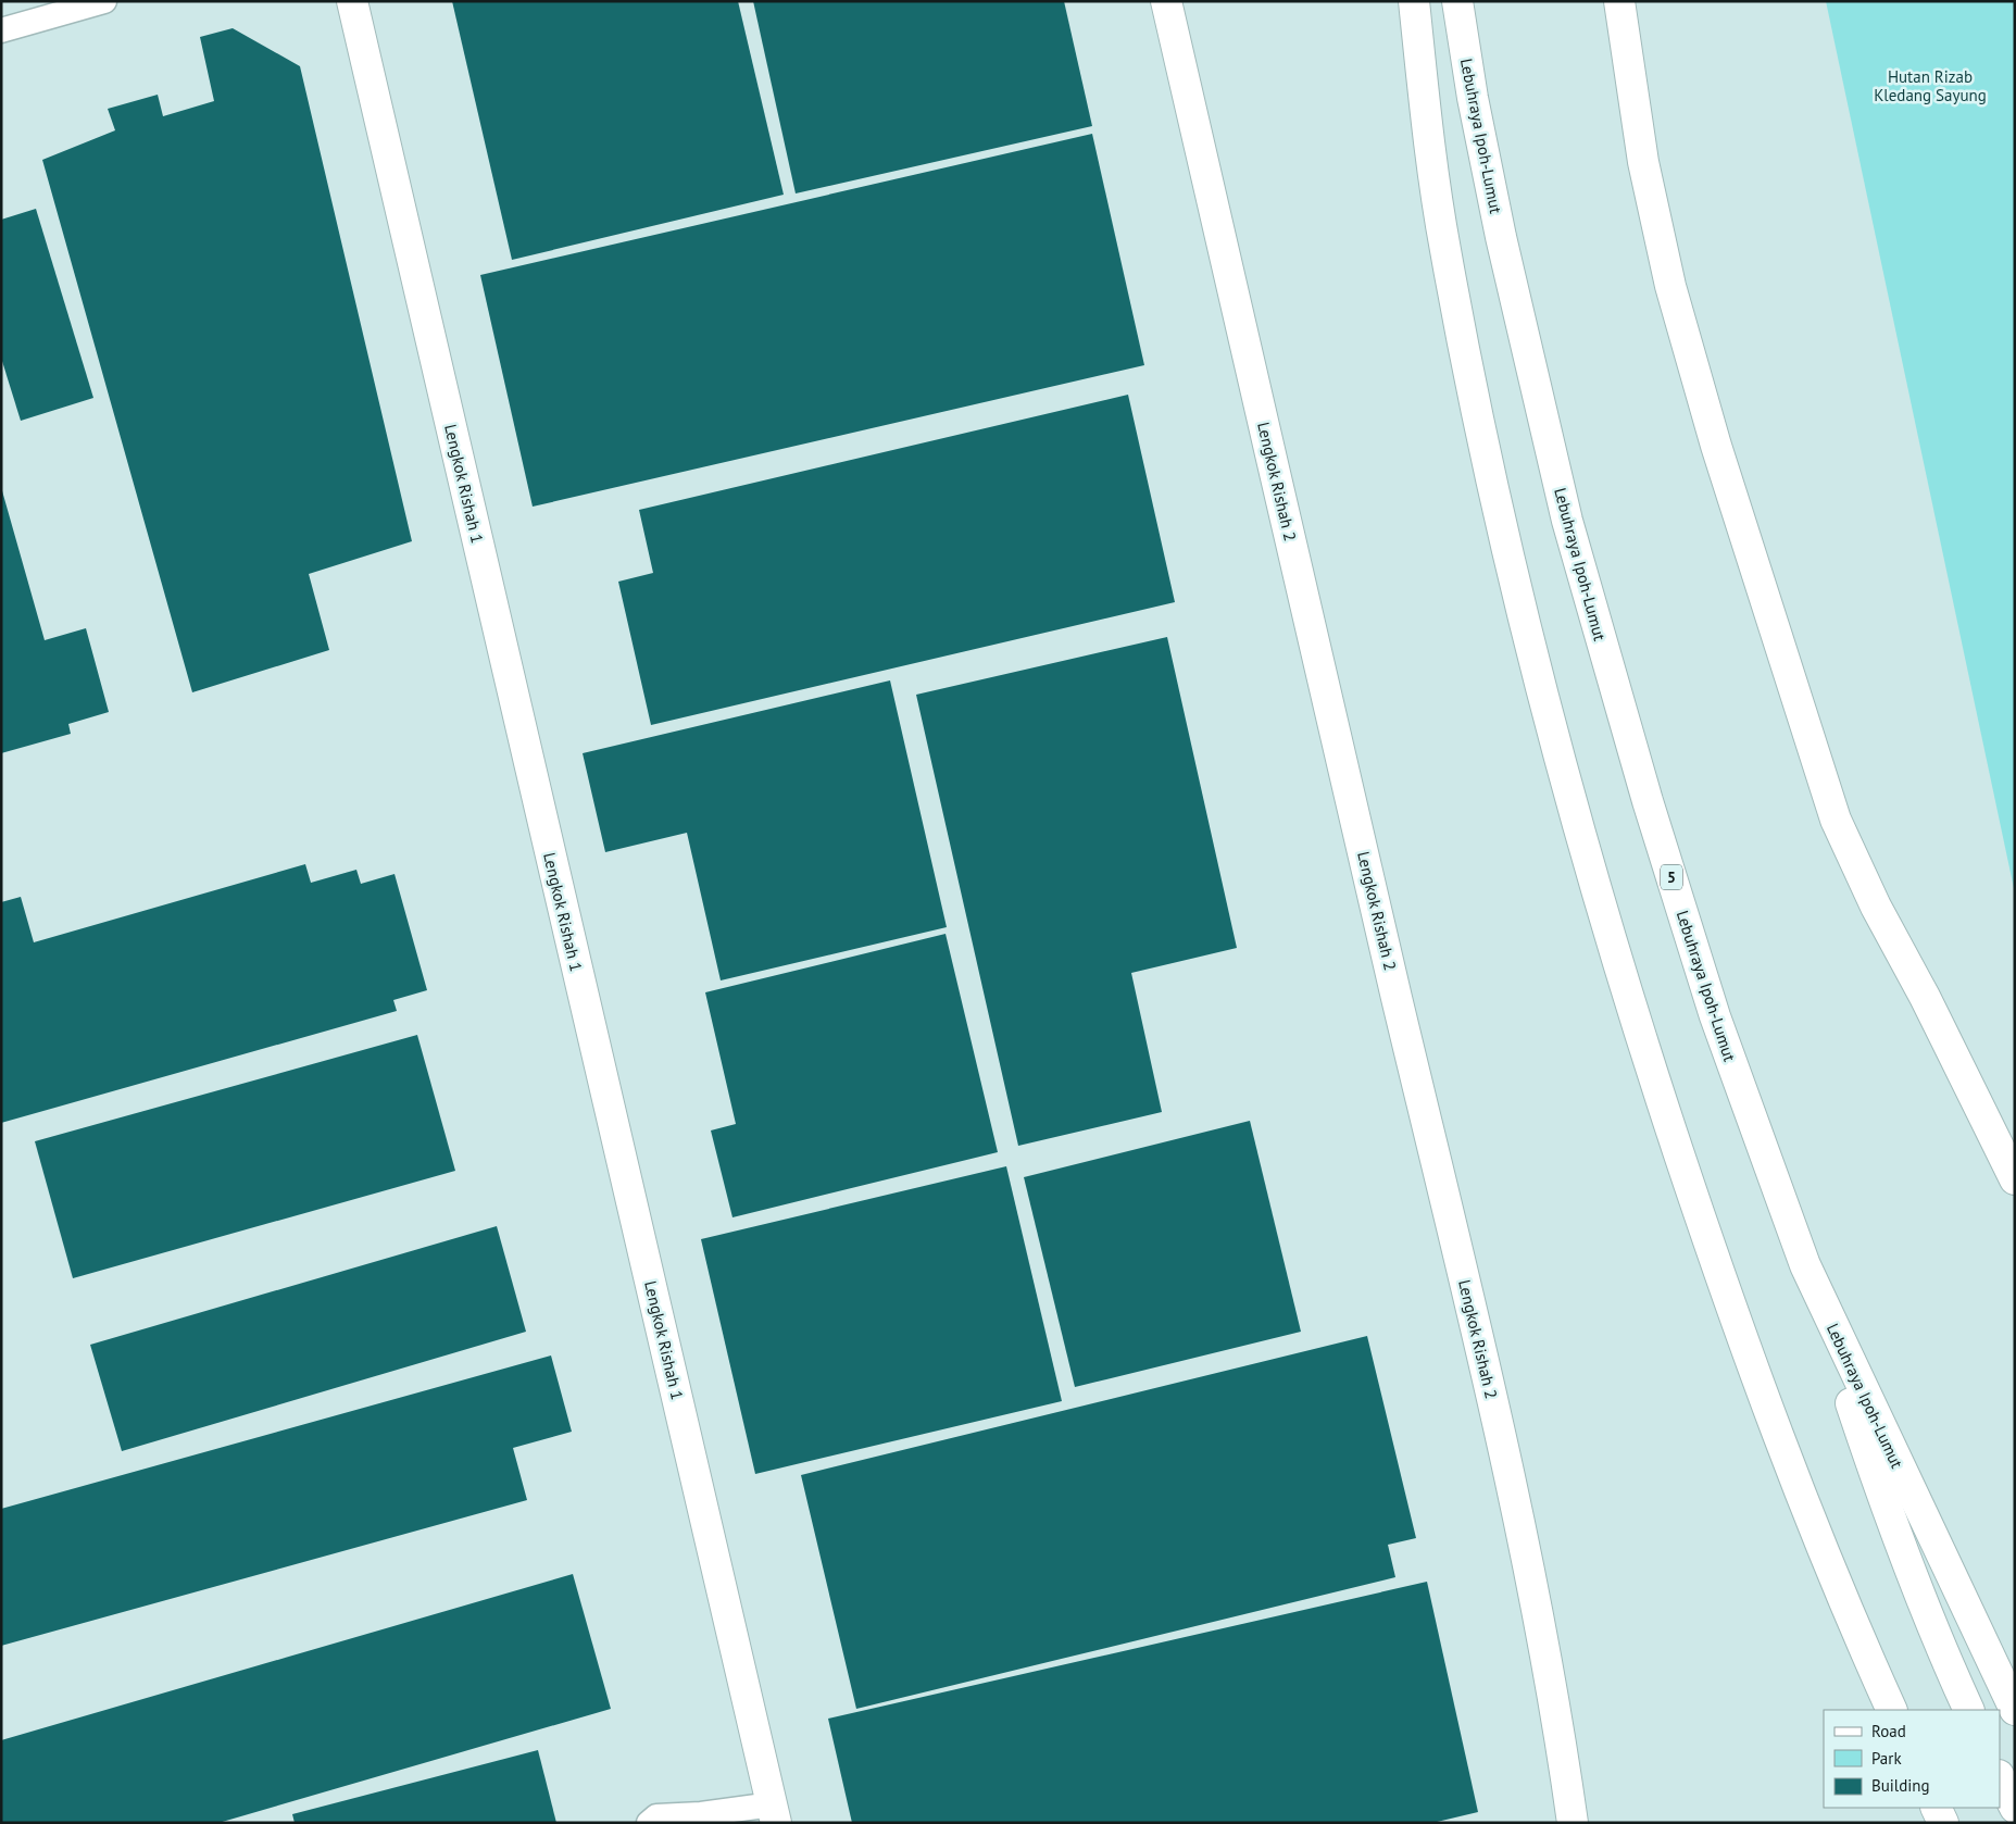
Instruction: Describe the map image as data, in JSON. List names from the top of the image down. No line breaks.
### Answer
{"streets":{"main road":["Lebuhraya Ipoh-Lumut","Lengkok Rishah 2","Lengkok Rishah 1","5"]},"parks":["Hutan Rizab Kledang Sayung"],"legend":["Road","Park","Building"]}
